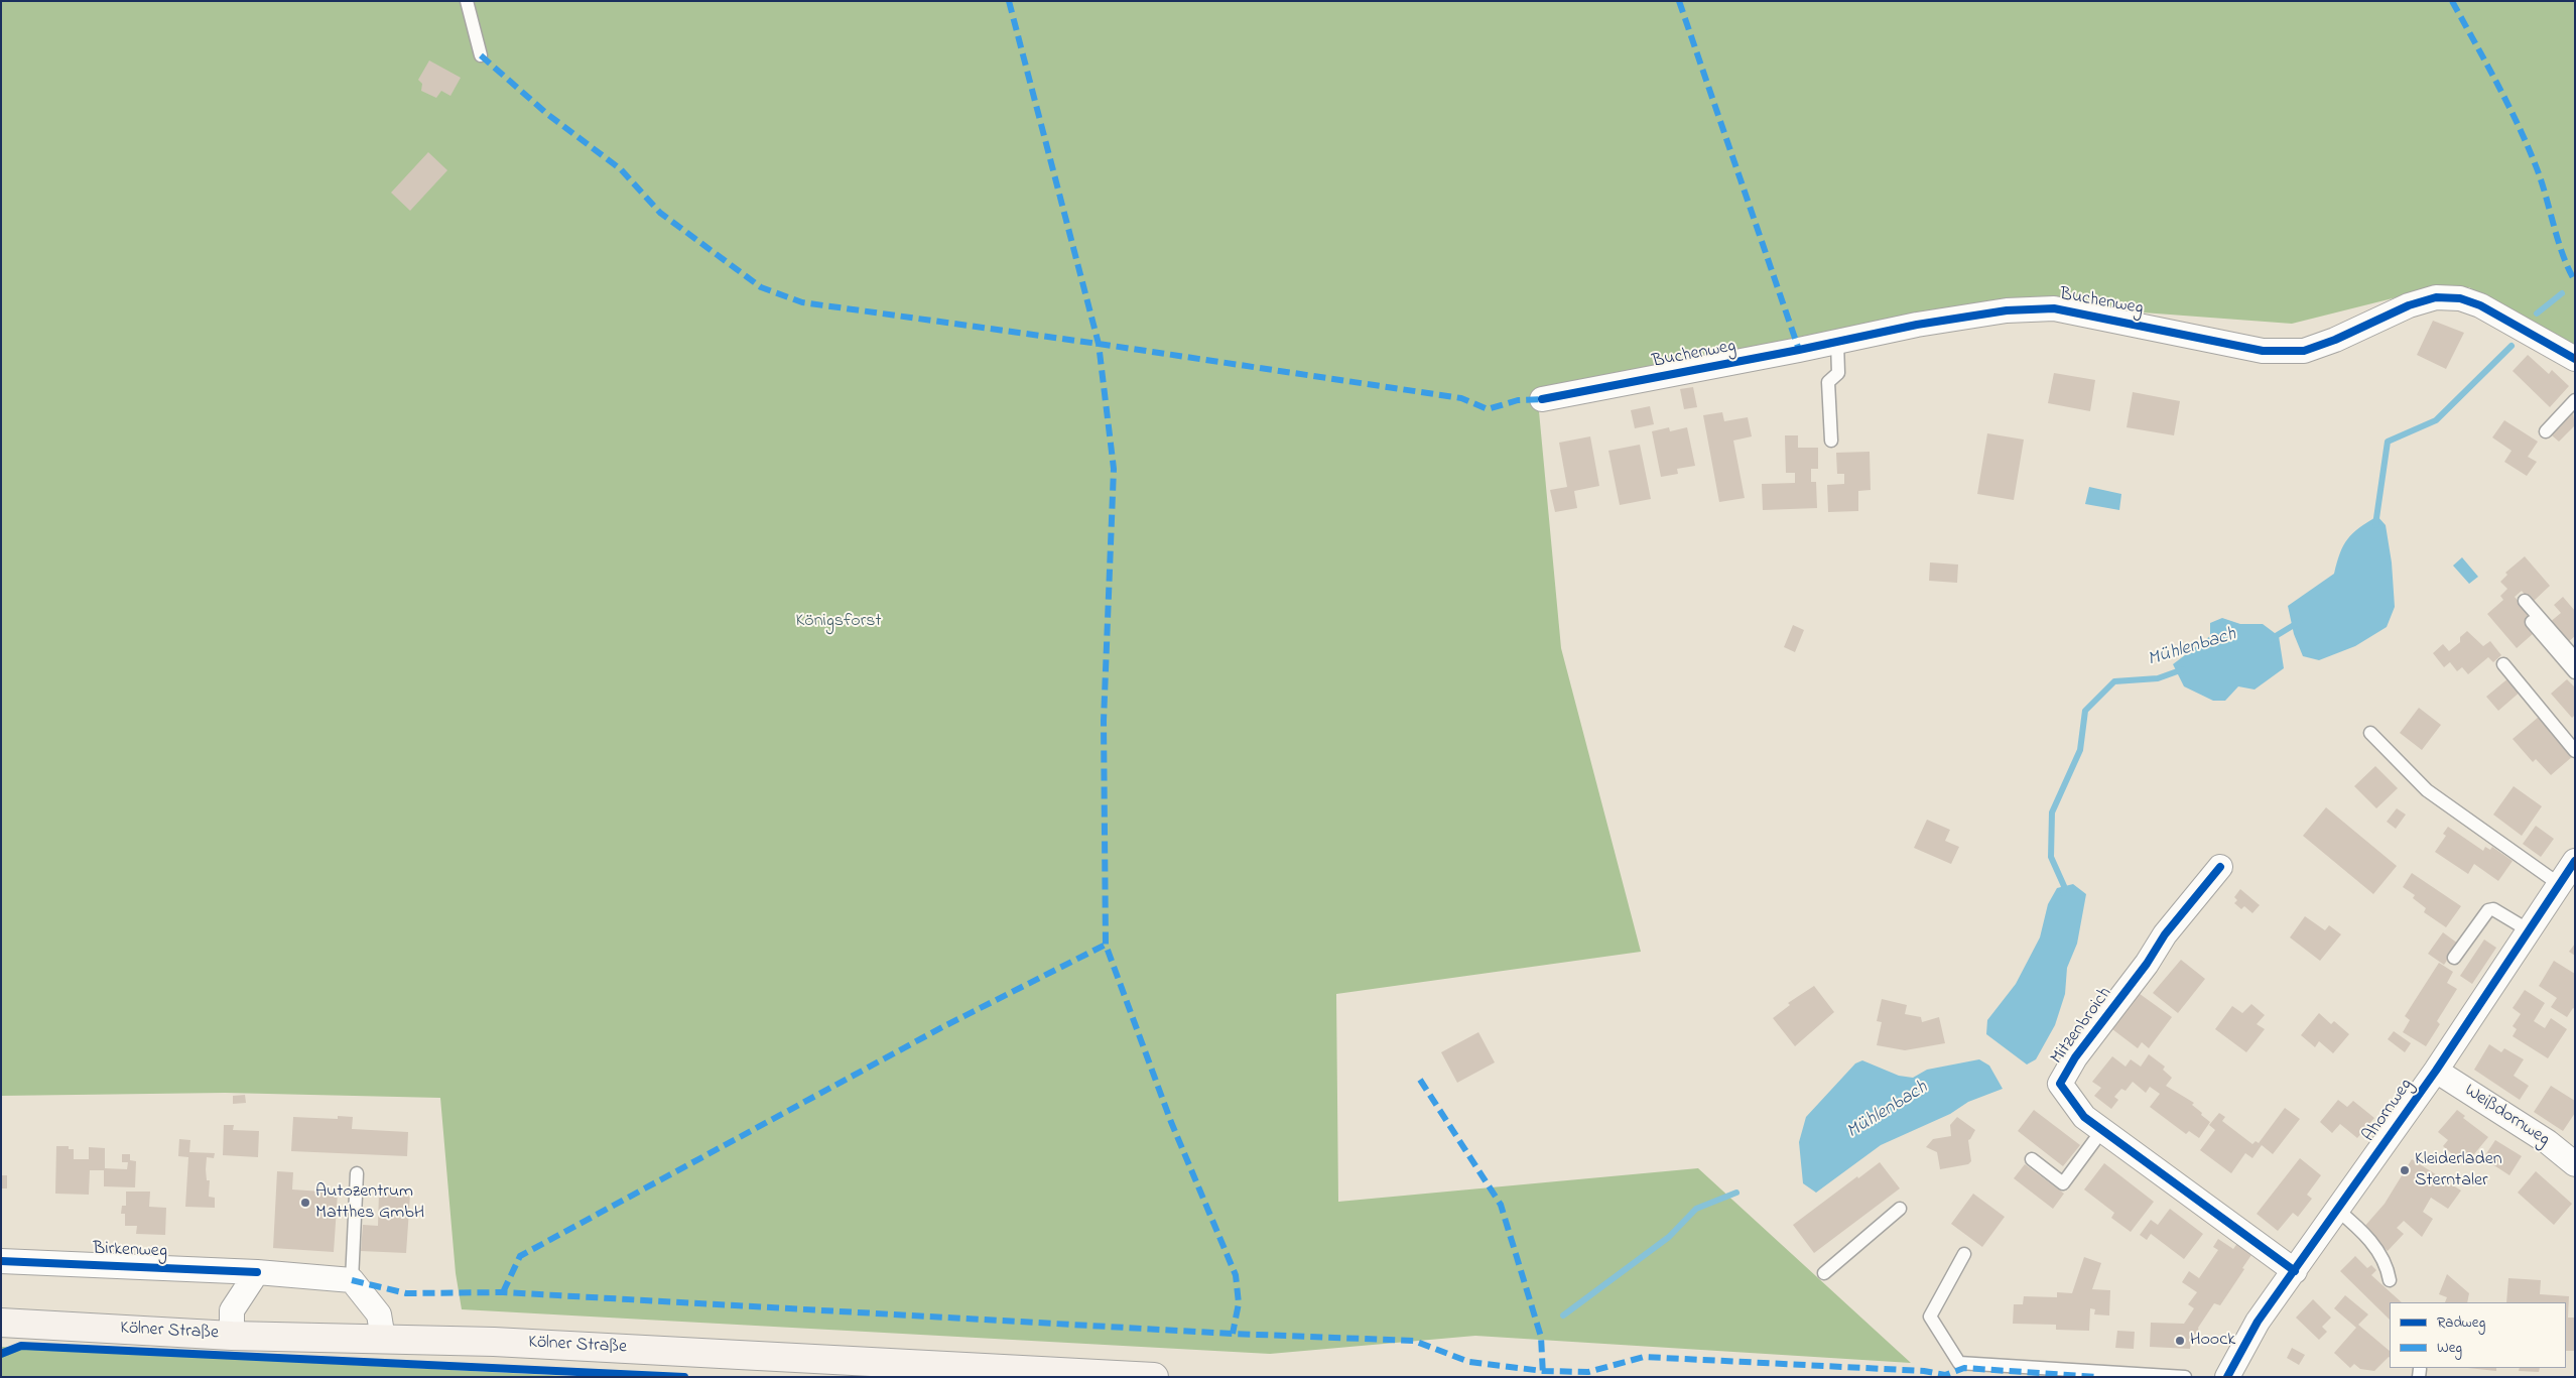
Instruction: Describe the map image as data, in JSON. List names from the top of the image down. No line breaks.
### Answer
{"streets":{"main road":["Kölner Straße"],"street":["Buchenweg","Mitzenbroich","Ahornweg","Weißdornweg","Birkenweg"]},"crossings":[["Mitzenbroich","Ahornweg"],["Ahornweg","Weißdornweg"]],"water":["Mühlenbach"],"parks":["Königsforst"],"places":["Kleiderladen Sterntaler","Autozentrum Matthes GmbH","Hoock"],"legend":["Radweg","Weg"]}
